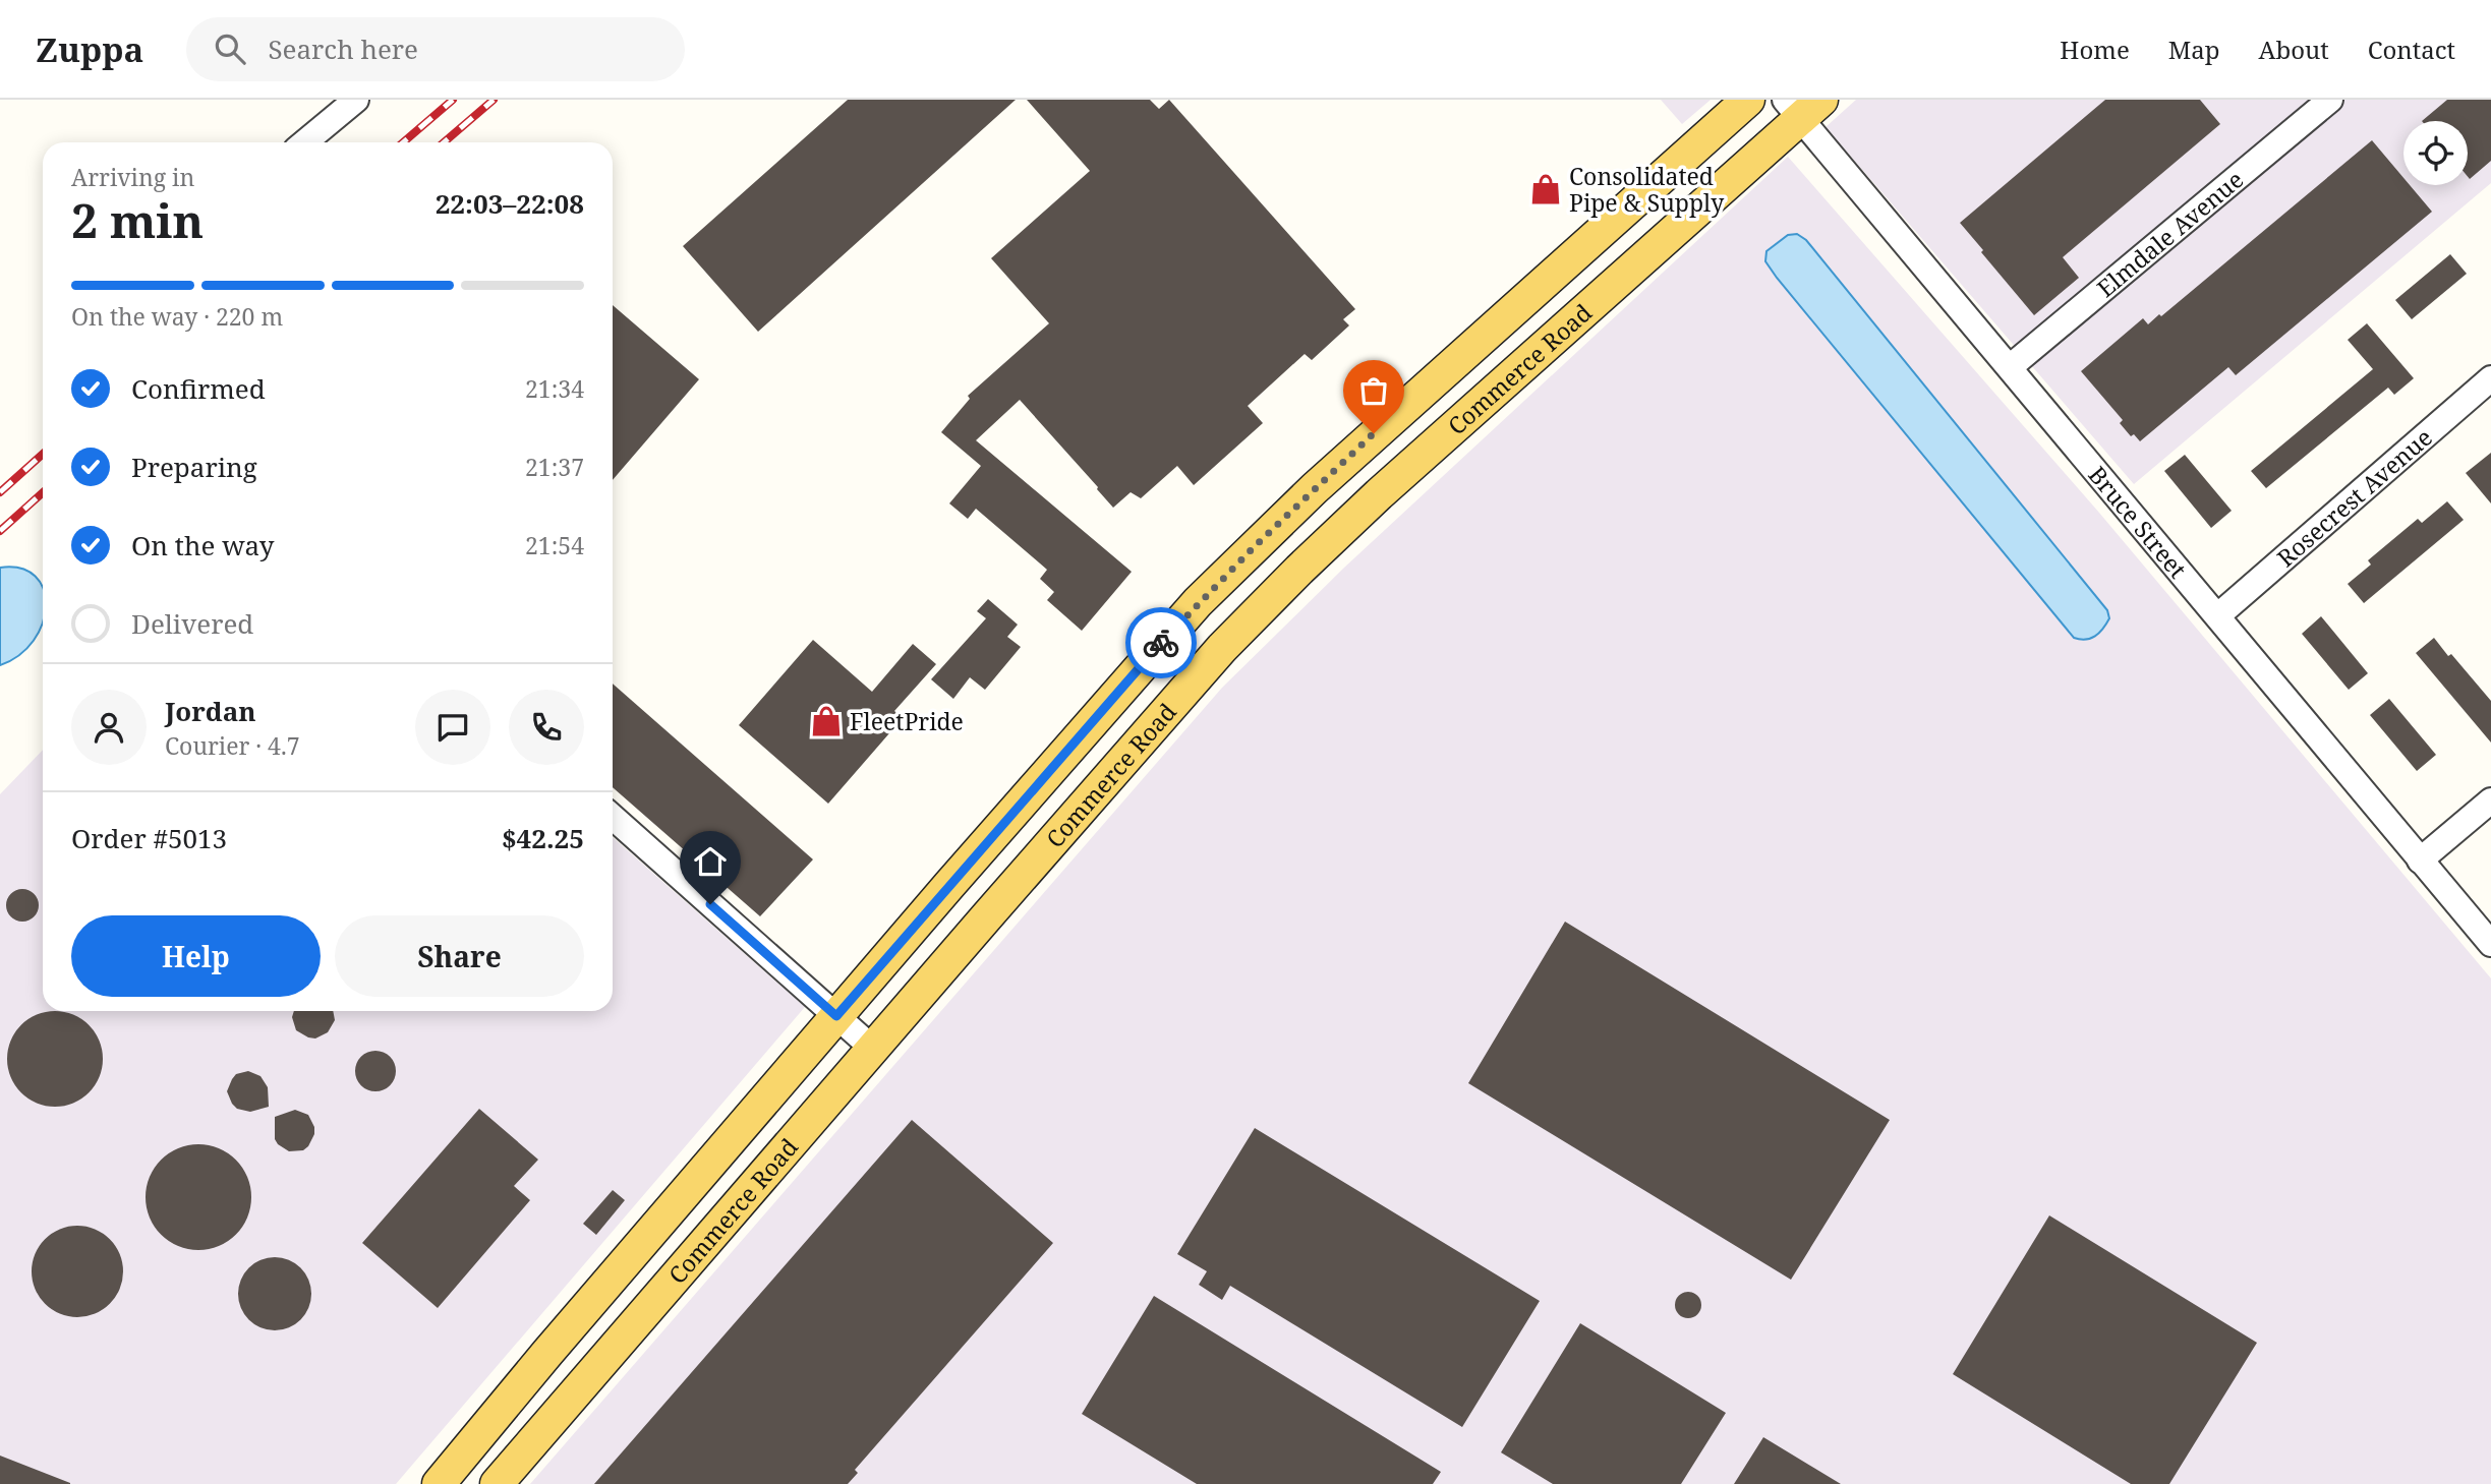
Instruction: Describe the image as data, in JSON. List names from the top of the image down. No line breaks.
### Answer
{"streets":{"main road":["Commerce Road"],"street":["Elmdale Avenue","Rosecrest Avenue","Bruce Street"]},"crossings":[["Elmdale Avenue","Bruce Street"],["Commerce Road","Bruce Street"],["Rosecrest Avenue","Bruce Street"]],"places":{"shop":["Consolidated Pipe & Supply","FleetPride"]},"page":{"header":"Zuppa","search":"Search here","nav":["Home","Map","About","Contact"],"heading":["2 min","Arriving in","22:03–22:08"],"panel":["Jordan","Courier · 4.7","Order #5013","$42.25"],"bar":"On the way · 220 m","list":[["Confirmed","21:34"],["Preparing","21:37"],["On the way","21:54"],"Delivered"],"buttons":["Help","Share"]}}
